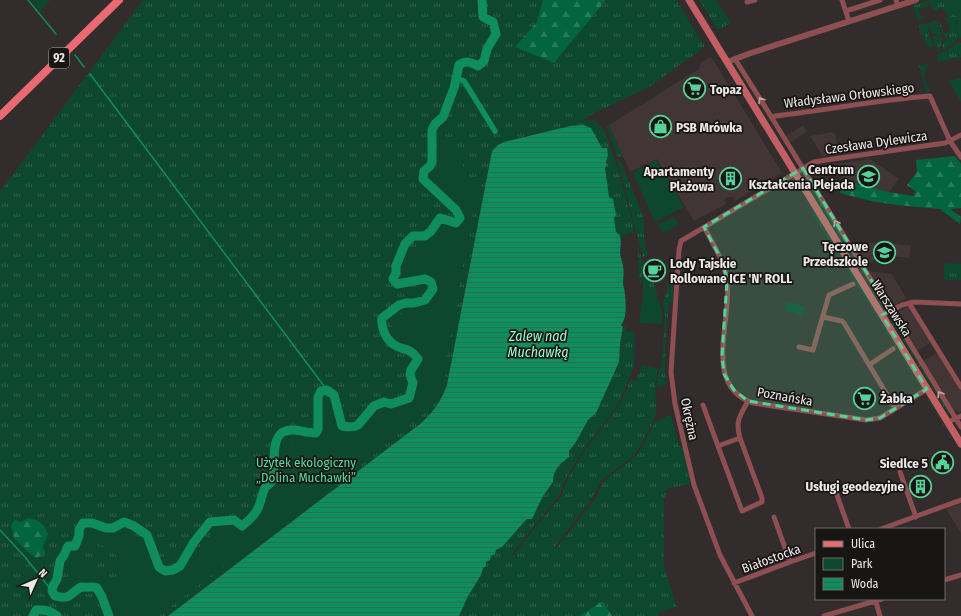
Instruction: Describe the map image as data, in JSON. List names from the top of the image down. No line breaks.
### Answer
{"streets":{"main road":["92","Warszawska"],"street":["Władysława Orłowskiego","Czesława Dylewicza","Poznańska","Okrężna","Białostocka"]},"crossings":[["Władysława Orłowskiego","Czesława Dylewicza"],["Czesława Dylewicza","Warszawska"],["Czesława Dylewicza","Okrężna"],["Warszawska","Poznańska"],["Warszawska","Okrężna"],["Poznańska","Okrężna"],["Okrężna","Białostocka"]],"water":["Zalew nad Muchawką"],"parks":["Użytek ekologiczny „Dolina Muchawki”"],"places":{"supermarket":["Topaz","Żabka"],"shop":["PSB Mrówka"],"school or university":["Centrum Kształcenia Plejada","Tęczowe Przedszkole"],"building":["Apartamenty Plażowa","Usługi geodezyjne"],"cafe":["Lody Tajskie Rollowane ICE 'N' ROLL"],"public building":["Siedlce 5"]},"legend":["Ulica","Park","Woda"],"north":"top right"}
